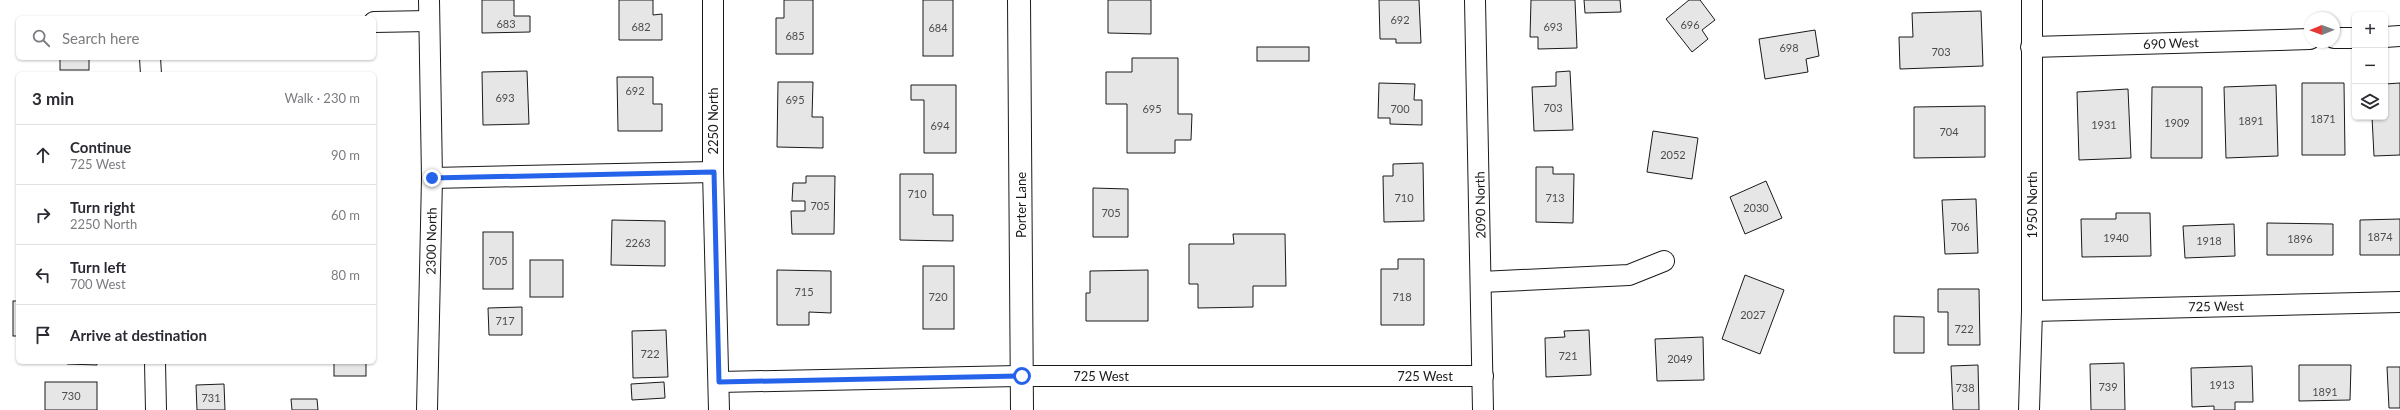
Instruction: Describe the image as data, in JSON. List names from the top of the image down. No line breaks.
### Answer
{"streets":{"street":["690 West","2250 North","Porter Lane","2090 North","1950 North","2300 North","725 West"]},"crossings":[["690 West","1950 North"],["2250 North","725 West"],["Porter Lane","725 West"],["2090 North","725 West"],["1950 North","725 West"]],"house_numbers":["692","683","696","682","693","684","685","698","703","692","693","695","703","695","700","1871","1891","1909","1931","694","704","2052","710","710","713","705","2030","705","706","1874","1940","1896","1918","2263","705","715","720","718","2027","717","722","722","721","2049","1913","739","738","1891","730","731"],"north":"left","page":{"map_buttons":["+","−"],"search":"Search here","heading":["3 min","Walk · 230 m"],"list":[["Continue","725 West","90 m"],["Turn right","2250 North","60 m"],["Turn left","700 West","80 m"],"Arrive at destination"]}}
